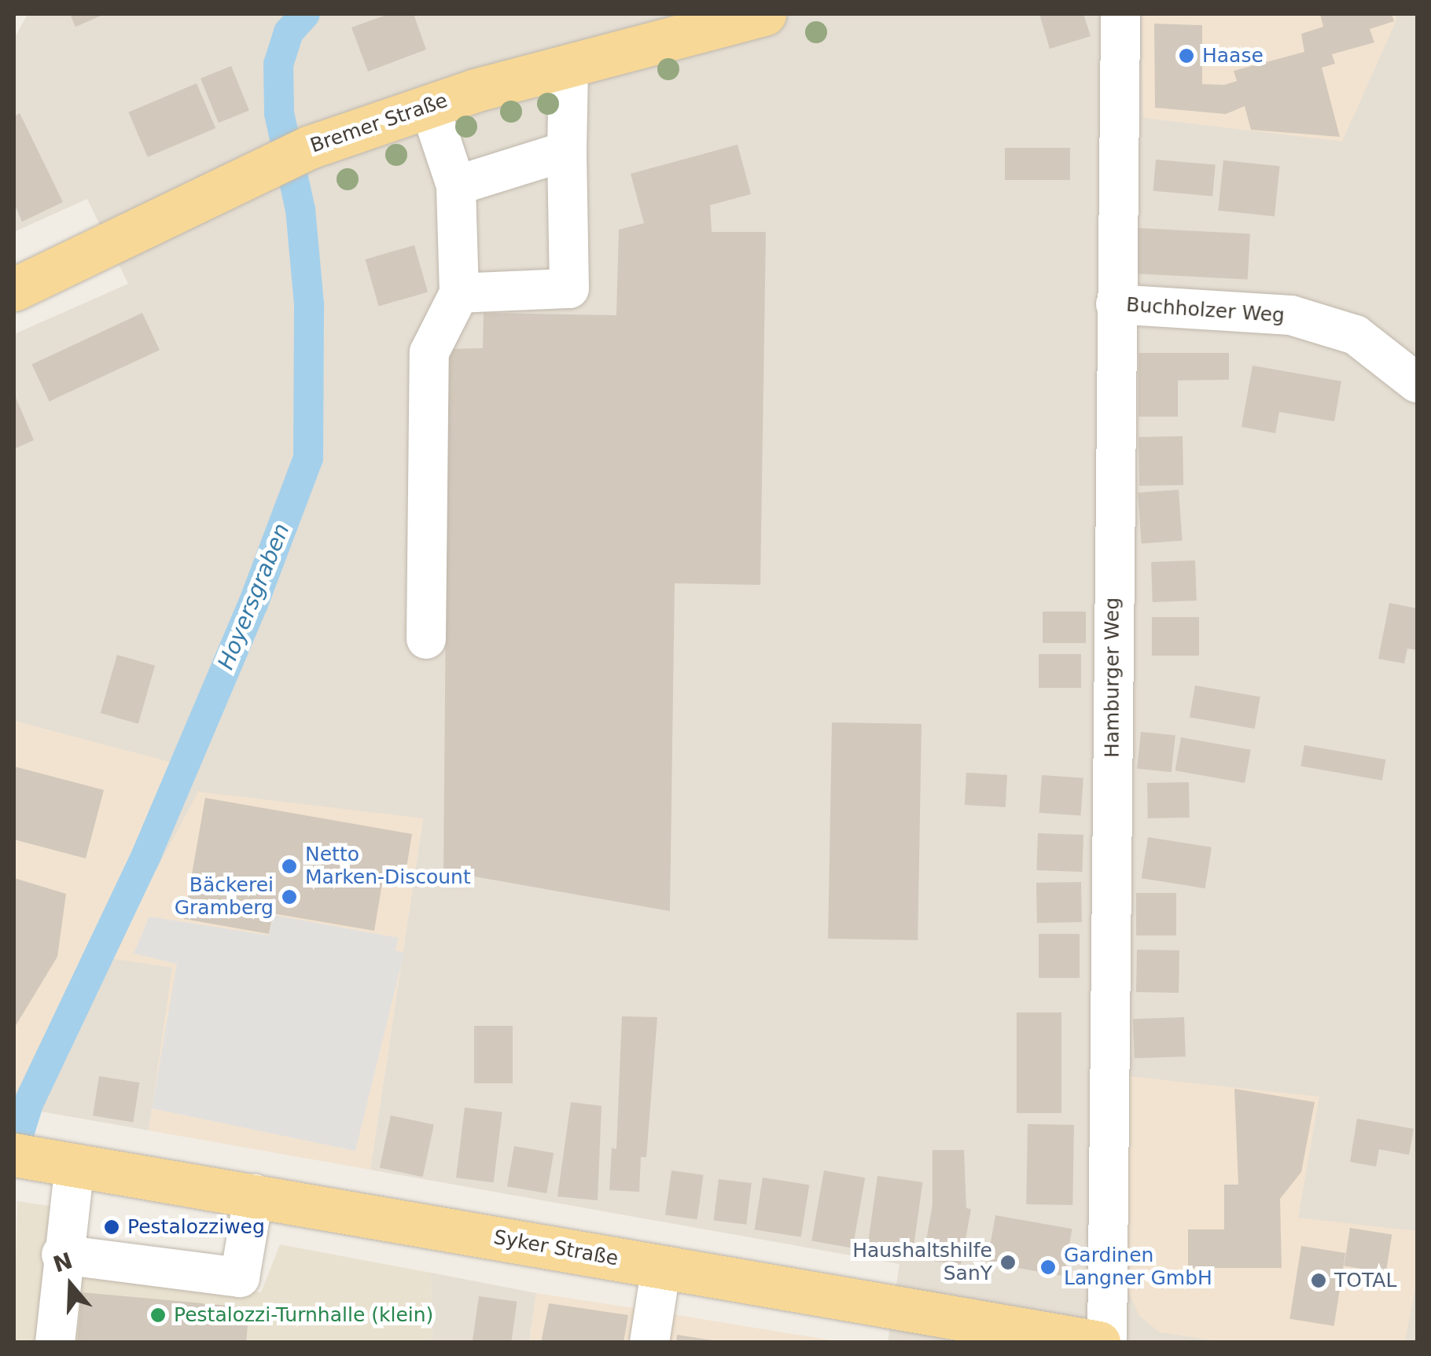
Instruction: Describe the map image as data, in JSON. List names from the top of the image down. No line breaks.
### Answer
{"streets":{"main road":["Bremer Straße","Syker Straße"],"street":["Buchholzer Weg","Hamburger Weg"]},"crossings":[["Buchholzer Weg","Hamburger Weg"]],"water":["Hoyersgraben"],"places":["Haase","Netto Marken-Discount","Bäckerei Gramberg","Pestalozziweg","Haushaltshilfe SanY","Gardinen Langner GmbH","TOTAL","Pestalozzi-Turnhalle (klein)"],"north":"top"}
